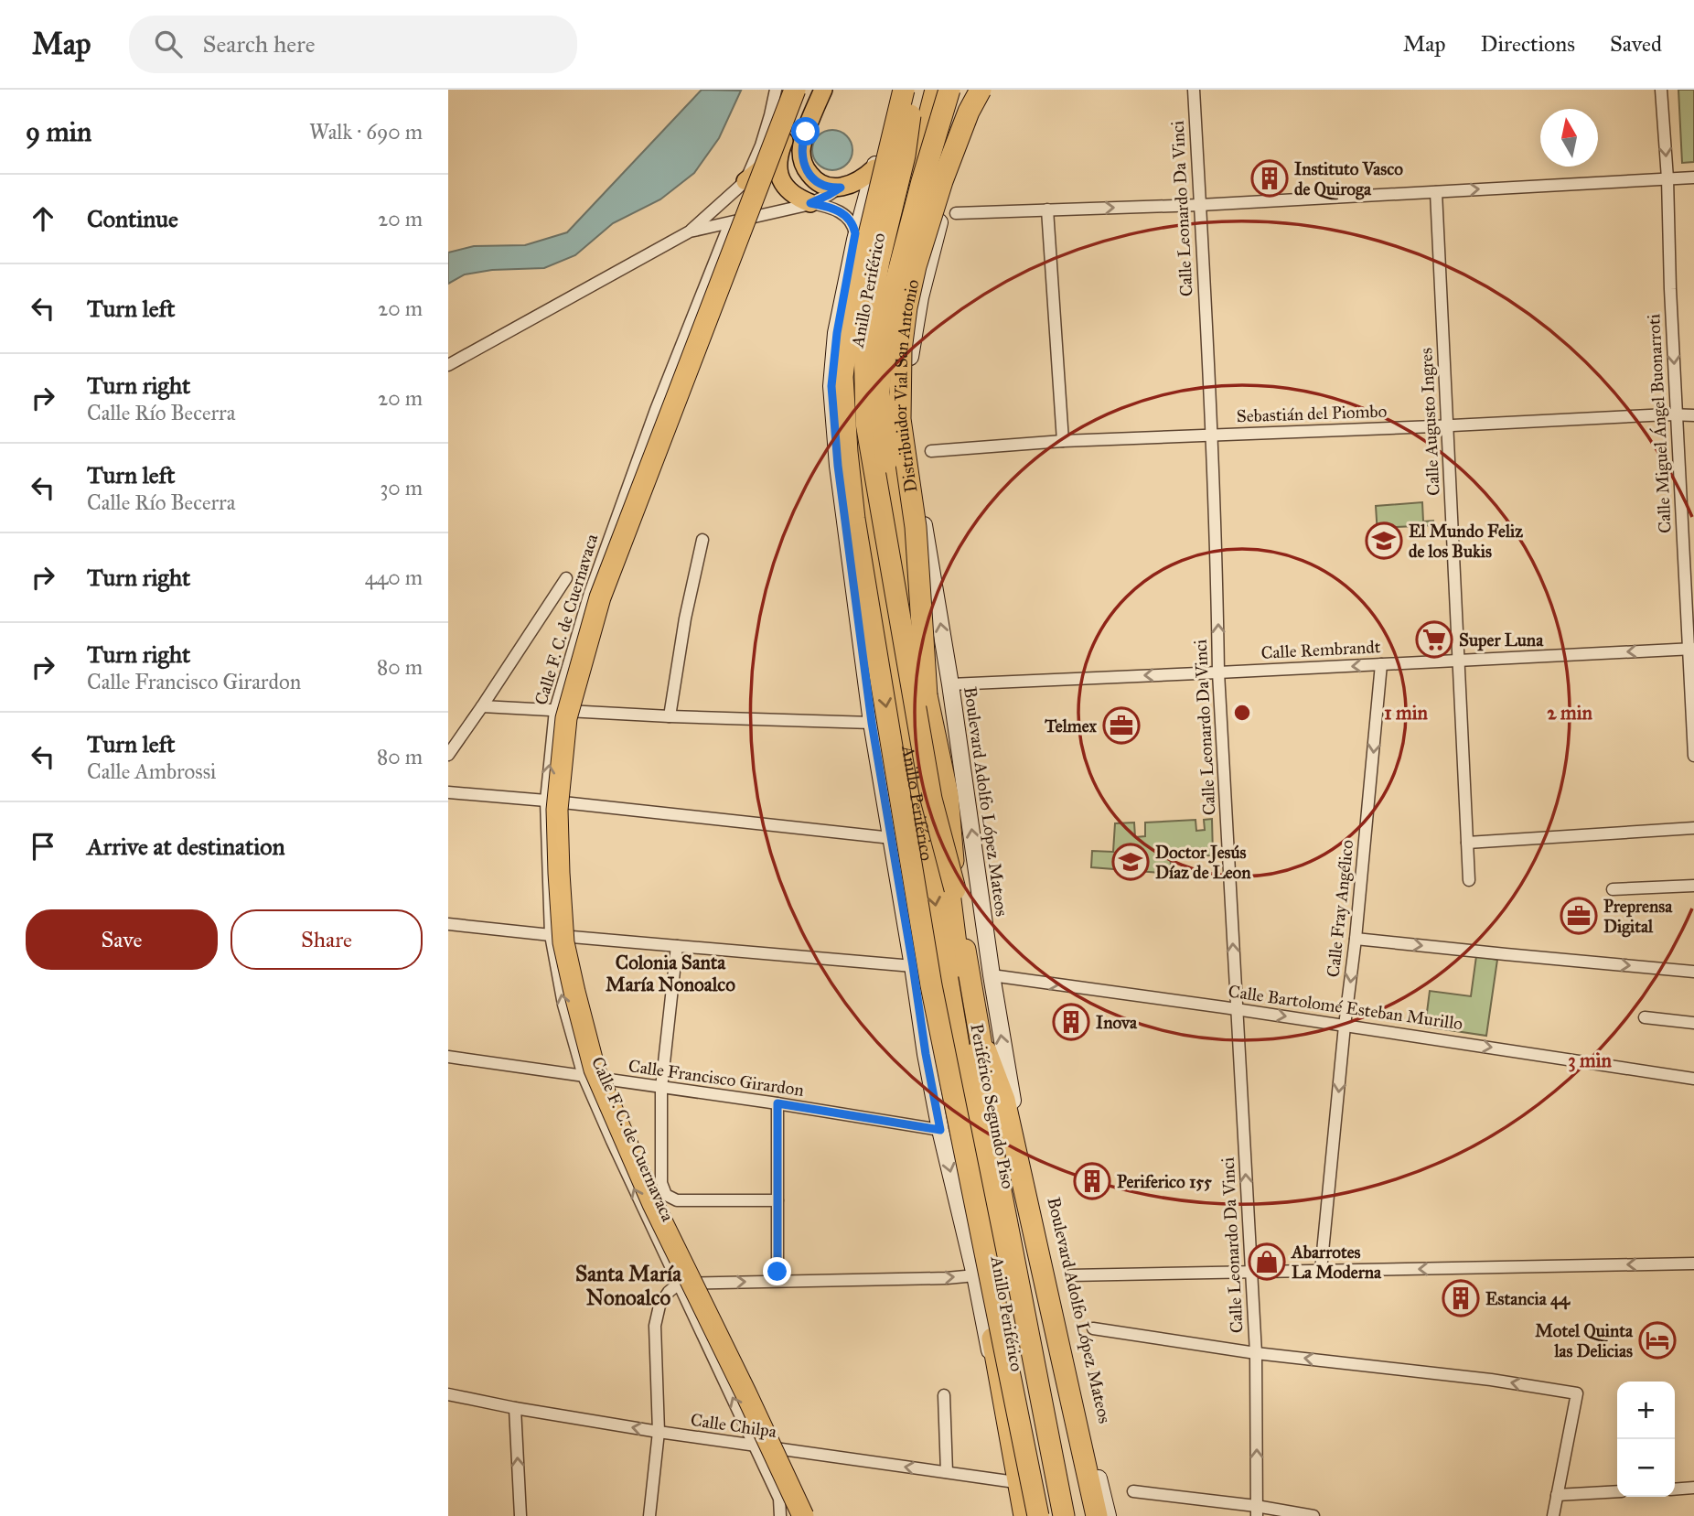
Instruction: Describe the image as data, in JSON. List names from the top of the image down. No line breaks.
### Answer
{"streets":{"highway":["Anillo Periférico","Distribuidor Vial San Antonio","Periférico Segundo Piso"],"main road":["Boulevard Adolfo López Mateos"],"street":["Calle Leonardo Da Vinci","Sebastián del Piombo","Calle Augusto Ingres","Calle Miguel Ángel Buonarroti","Calle F. C. de Cuernavaca","Calle Rembrandt","Calle Fray Angélico","Calle Bartolomé Esteban Murillo","Calle Francisco Girardon","Calle Chilpa"]},"crossings":[["Calle Leonardo Da Vinci","Sebastián del Piombo"],["Calle Leonardo Da Vinci","Calle Rembrandt"],["Calle Leonardo Da Vinci","Calle Bartolomé Esteban Murillo"],["Distribuidor Vial San Antonio","Periférico Segundo Piso"],["Sebastián del Piombo","Calle Augusto Ingres"],["Sebastián del Piombo","Calle Miguel Ángel Buonarroti"],["Calle Augusto Ingres","Calle Rembrandt"],["Calle Miguel Ángel Buonarroti","Calle Rembrandt"],["Calle F. C. de Cuernavaca","Calle Francisco Girardon"],["Calle F. C. de Cuernavaca","Calle Chilpa"],["Calle Rembrandt","Boulevard Adolfo López Mateos"],["Calle Rembrandt","Calle Fray Angélico"],["Boulevard Adolfo López Mateos","Calle Bartolomé Esteban Murillo"],["Calle Fray Angélico","Calle Bartolomé Esteban Murillo"]],"one_way":["Calle Leonardo Da Vinci","Calle Miguel Ángel Buonarroti","Calle F. C. de Cuernavaca","Calle Rembrandt","Calle Fray Angélico","Calle Chilpa"],"districts":["Colonia Santa María Nonoalco","Santa María Nonoalco"],"places":{"building":["Instituto Vasco de Quiroga","Inova","Periferico 155","Estancia 44"],"school or university":["El Mundo Feliz de los Bukis","Doctor Jesús Díaz de Leon"],"supermarket":["Super Luna"],"office":["Telmex","Preprensa Digital"],"shop":["Abarrotes La Moderna"],"hotel":["Motel Quinta las Delicias"]},"north":"top","page":{"header":"Map","search":"Search here","nav":["Map","Directions","Saved"],"heading":["9 min","Walk · 690 m"],"list":[["Continue","20 m"],["Turn left","20 m"],["Turn right","Calle Río Becerra","20 m"],["Turn left","Calle Río Becerra","30 m"],["Turn right","440 m"],["Turn right","Calle Francisco Girardon","80 m"],["Turn left","Calle Ambrossi","80 m"],"Arrive at destination"],"buttons":["Save","Share"],"map_buttons":["+","−"]},"rings":["1 min","2 min","3 min"]}
